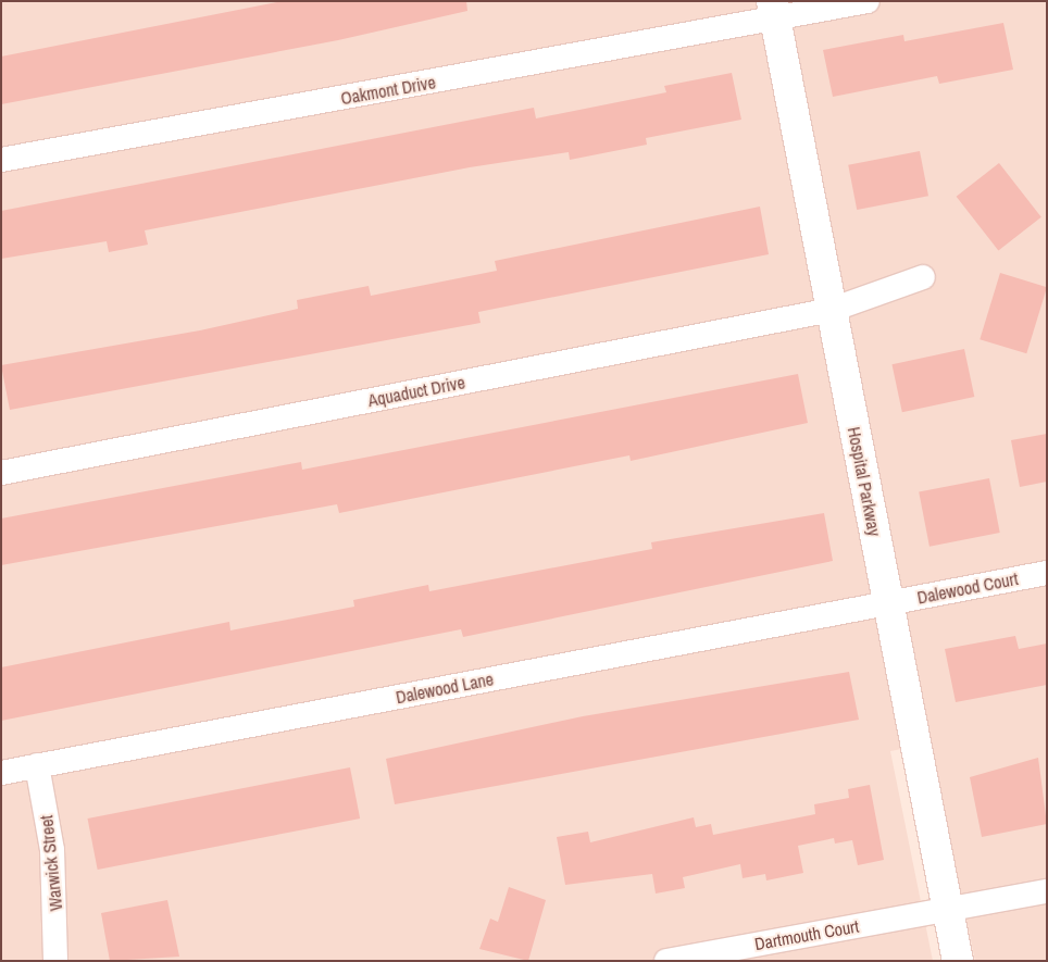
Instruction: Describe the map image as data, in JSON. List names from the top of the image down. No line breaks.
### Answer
{"streets":{"street":["Oakmont Drive","Aquaduct Drive","Hospital Parkway","Dalewood Court","Dalewood Lane","Warwick Street","Dartmouth Court"]},"crossings":[["Oakmont Drive","Hospital Parkway"],["Aquaduct Drive","Hospital Parkway"],["Hospital Parkway","Dalewood Court"],["Hospital Parkway","Dalewood Lane"],["Hospital Parkway","Dartmouth Court"],["Dalewood Court","Dalewood Lane"],["Dalewood Lane","Warwick Street"]]}
